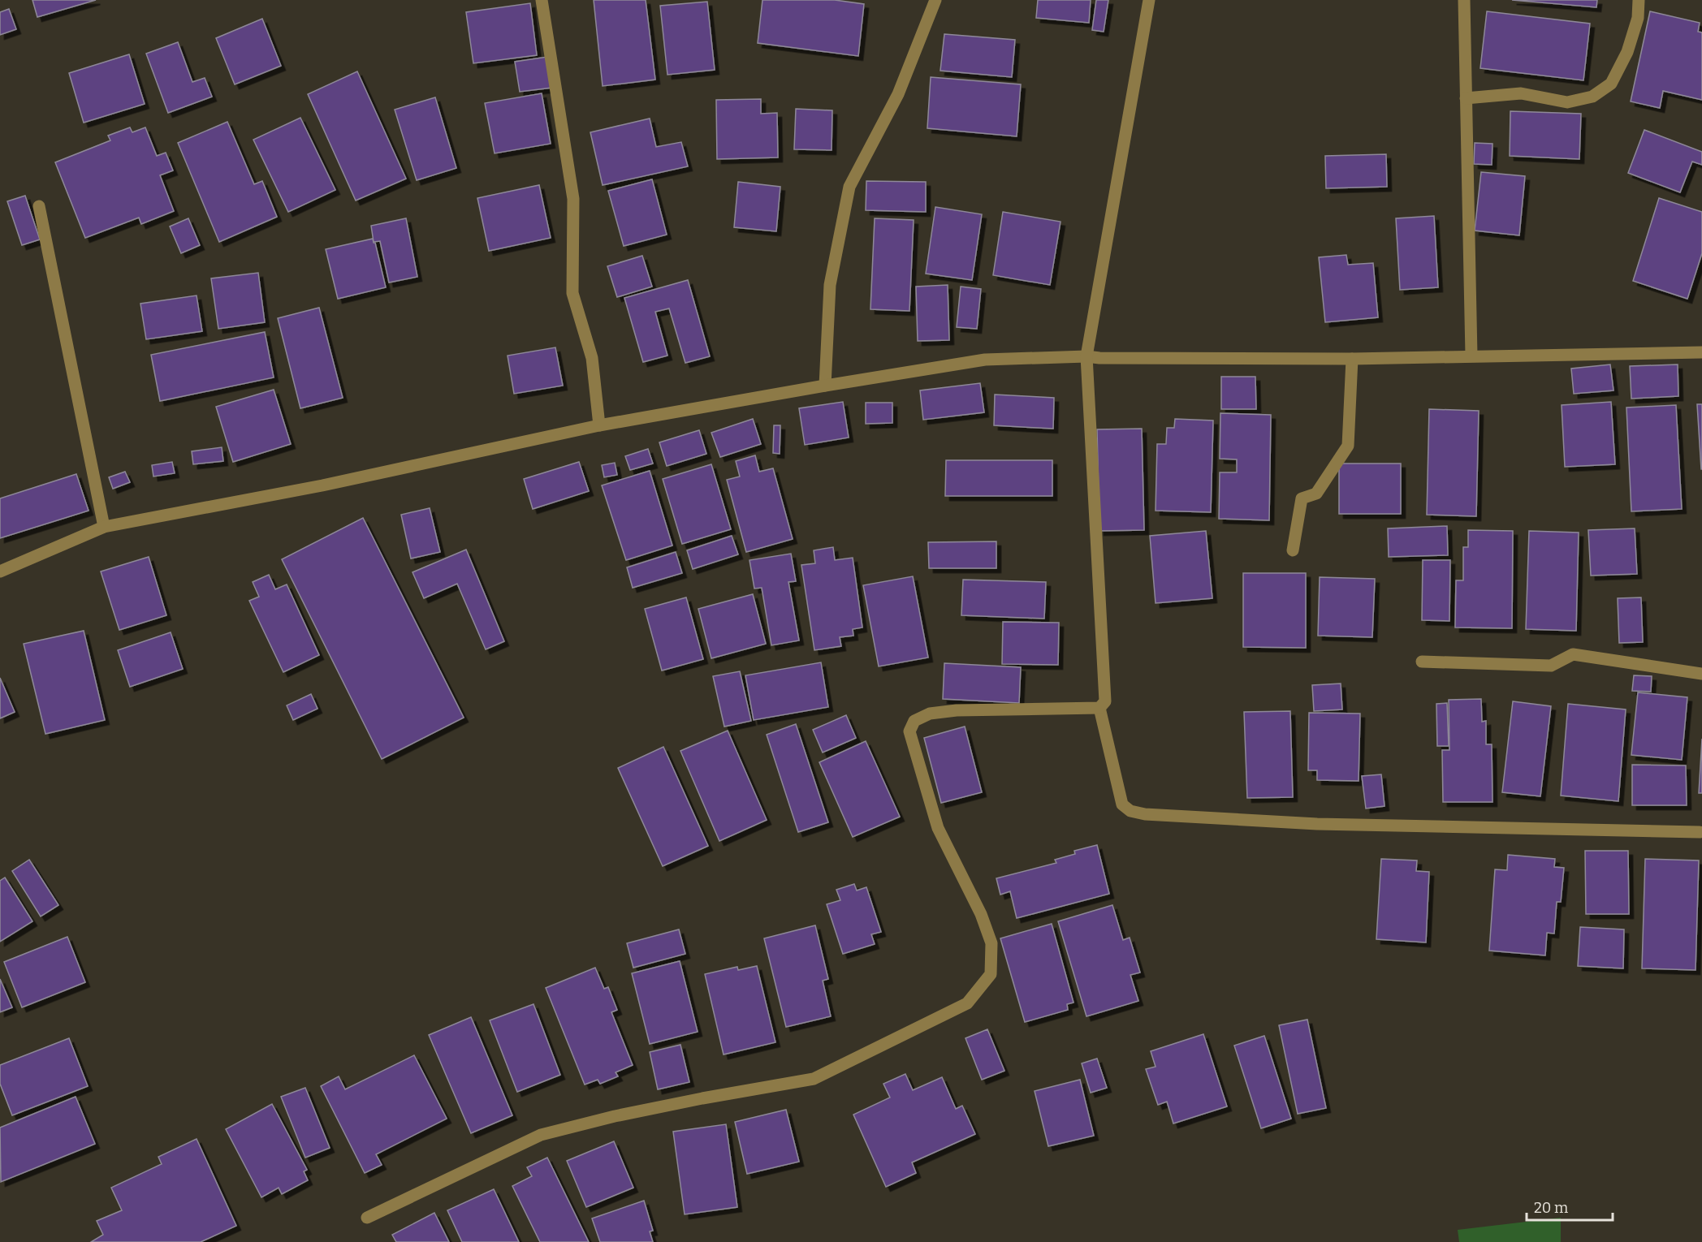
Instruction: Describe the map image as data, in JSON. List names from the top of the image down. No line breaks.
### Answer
{"scale_bar":"20 m"}
